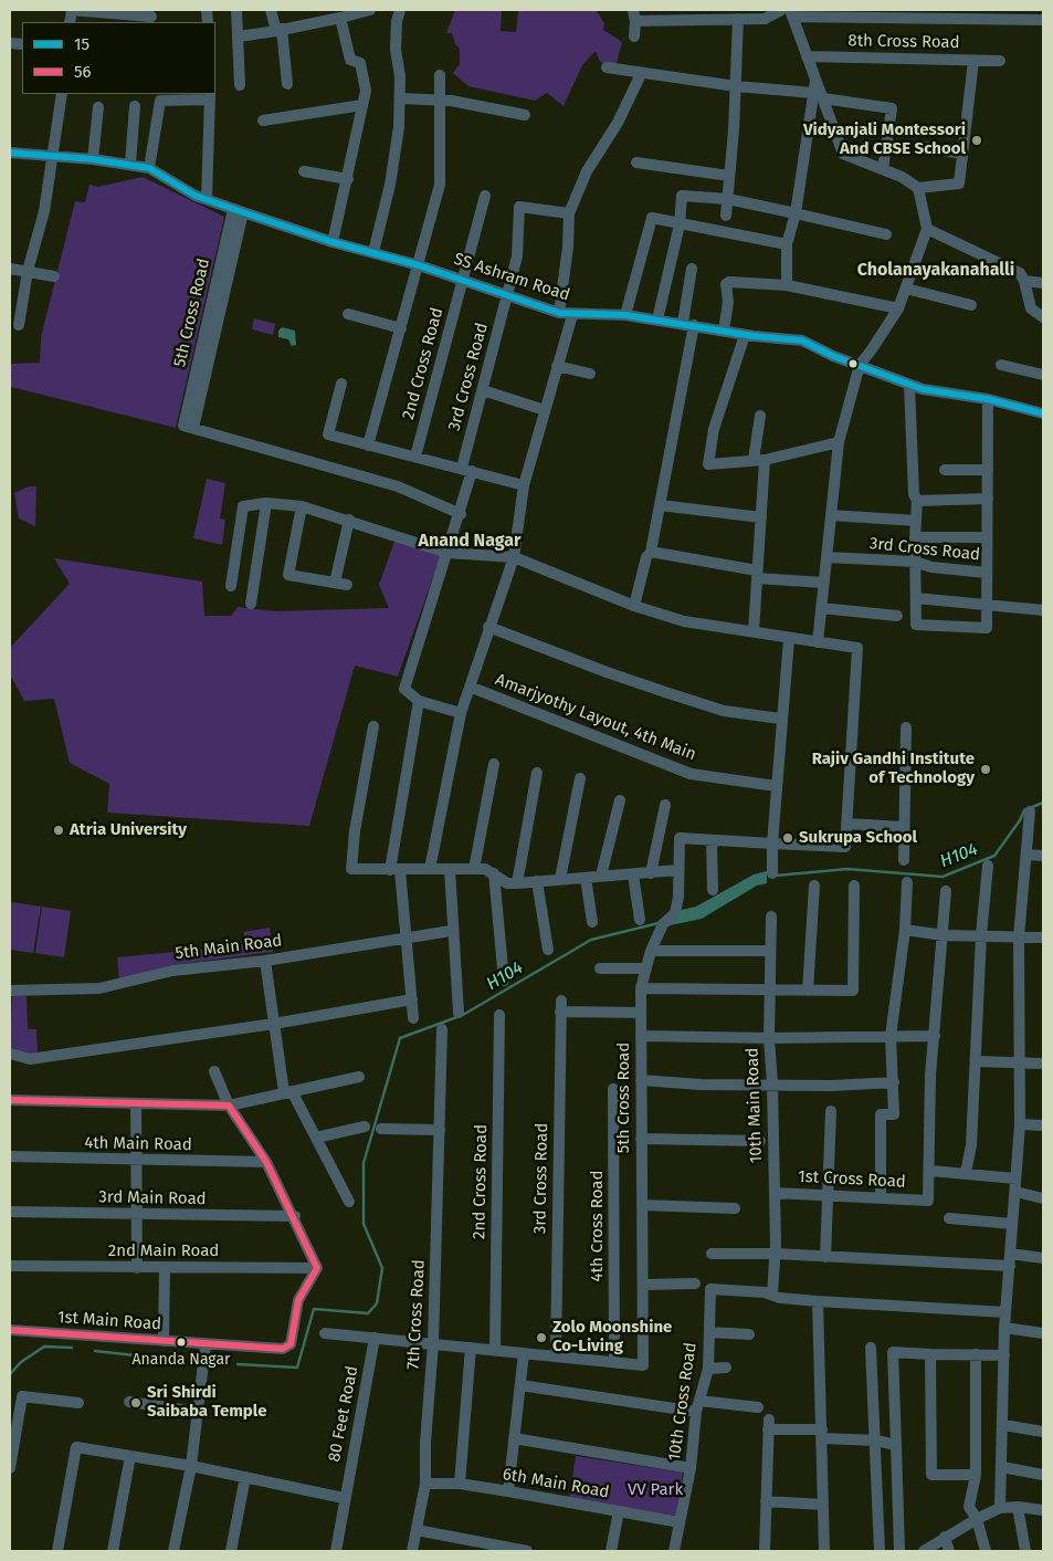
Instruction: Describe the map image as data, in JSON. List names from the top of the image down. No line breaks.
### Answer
{"streets":{"street":["8th Cross Road","SS Ashram Road","5th Cross Road","2nd Cross Road","3rd Cross Road","Amarjyothy Layout, 4th Main","5th Main Road","10th Main Road","4th Main Road","1st Cross Road","3rd Main Road","4th Cross Road","2nd Main Road","7th Cross Road","1st Main Road","10th Cross Road","80 Feet Road","6th Main Road"]},"crossings":[["SS Ashram Road","5th Cross Road"],["SS Ashram Road","2nd Cross Road"],["SS Ashram Road","3rd Cross Road"],["5th Cross Road","3rd Cross Road"],["5th Cross Road","4th Cross Road"],["10th Main Road","1st Cross Road"],["10th Main Road","10th Cross Road"],["2nd Main Road","1st Main Road"],["7th Cross Road","6th Main Road"],["10th Cross Road","6th Main Road"]],"districts":["Cholanayakanahalli","Anand Nagar"],"water":["H104"],"parks":["VV Park"],"places":["Vidyanjali Montessori And CBSE School","Rajiv Gandhi Institute of Technology","Atria University","Sukrupa School","Zolo Moonshine Co-Living","Ananda Nagar","Sri Shirdi Saibaba Temple"],"lines":["transit line 15","transit line 56"],"legend":["15","56"]}
